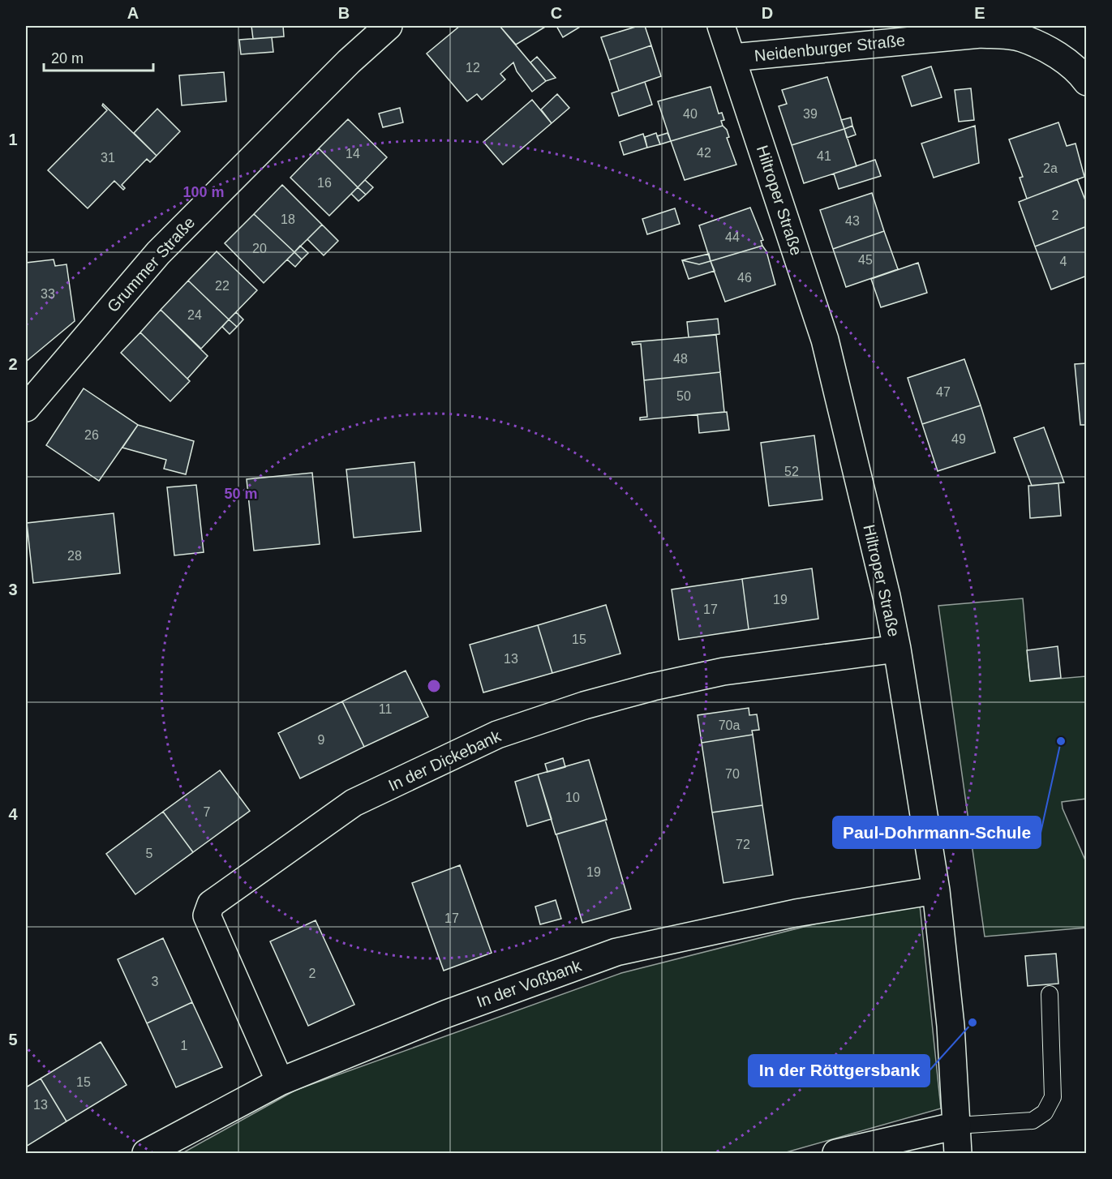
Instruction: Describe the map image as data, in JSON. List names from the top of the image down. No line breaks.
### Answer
{"streets":{"street":["Neidenburger Straße","Hiltroper Straße","Grummer Straße","In der Dickebank","In der Voßbank"]},"crossings":[["Neidenburger Straße","Hiltroper Straße"],["Hiltroper Straße","In der Dickebank"],["Hiltroper Straße","In der Voßbank"],["In der Dickebank","In der Voßbank"]],"places":["Paul-Dohrmann-Schule","In der Röttgersbank"],"house_numbers":["12","40","39","42","14","41","31","2a","16","2","18","43","44","20","45","4","46","22","33","24","48","47","50","26","49","52","28","19","17","15","13","11","70a","9","70","10","7","72","5","19","17","2","3","1","15","13"],"scale_bar":"20 m","grid":{"columns":["A","B","C","D","E"],"rows":["1","2","3","4","5"]},"rings":["100 m","50 m"]}
